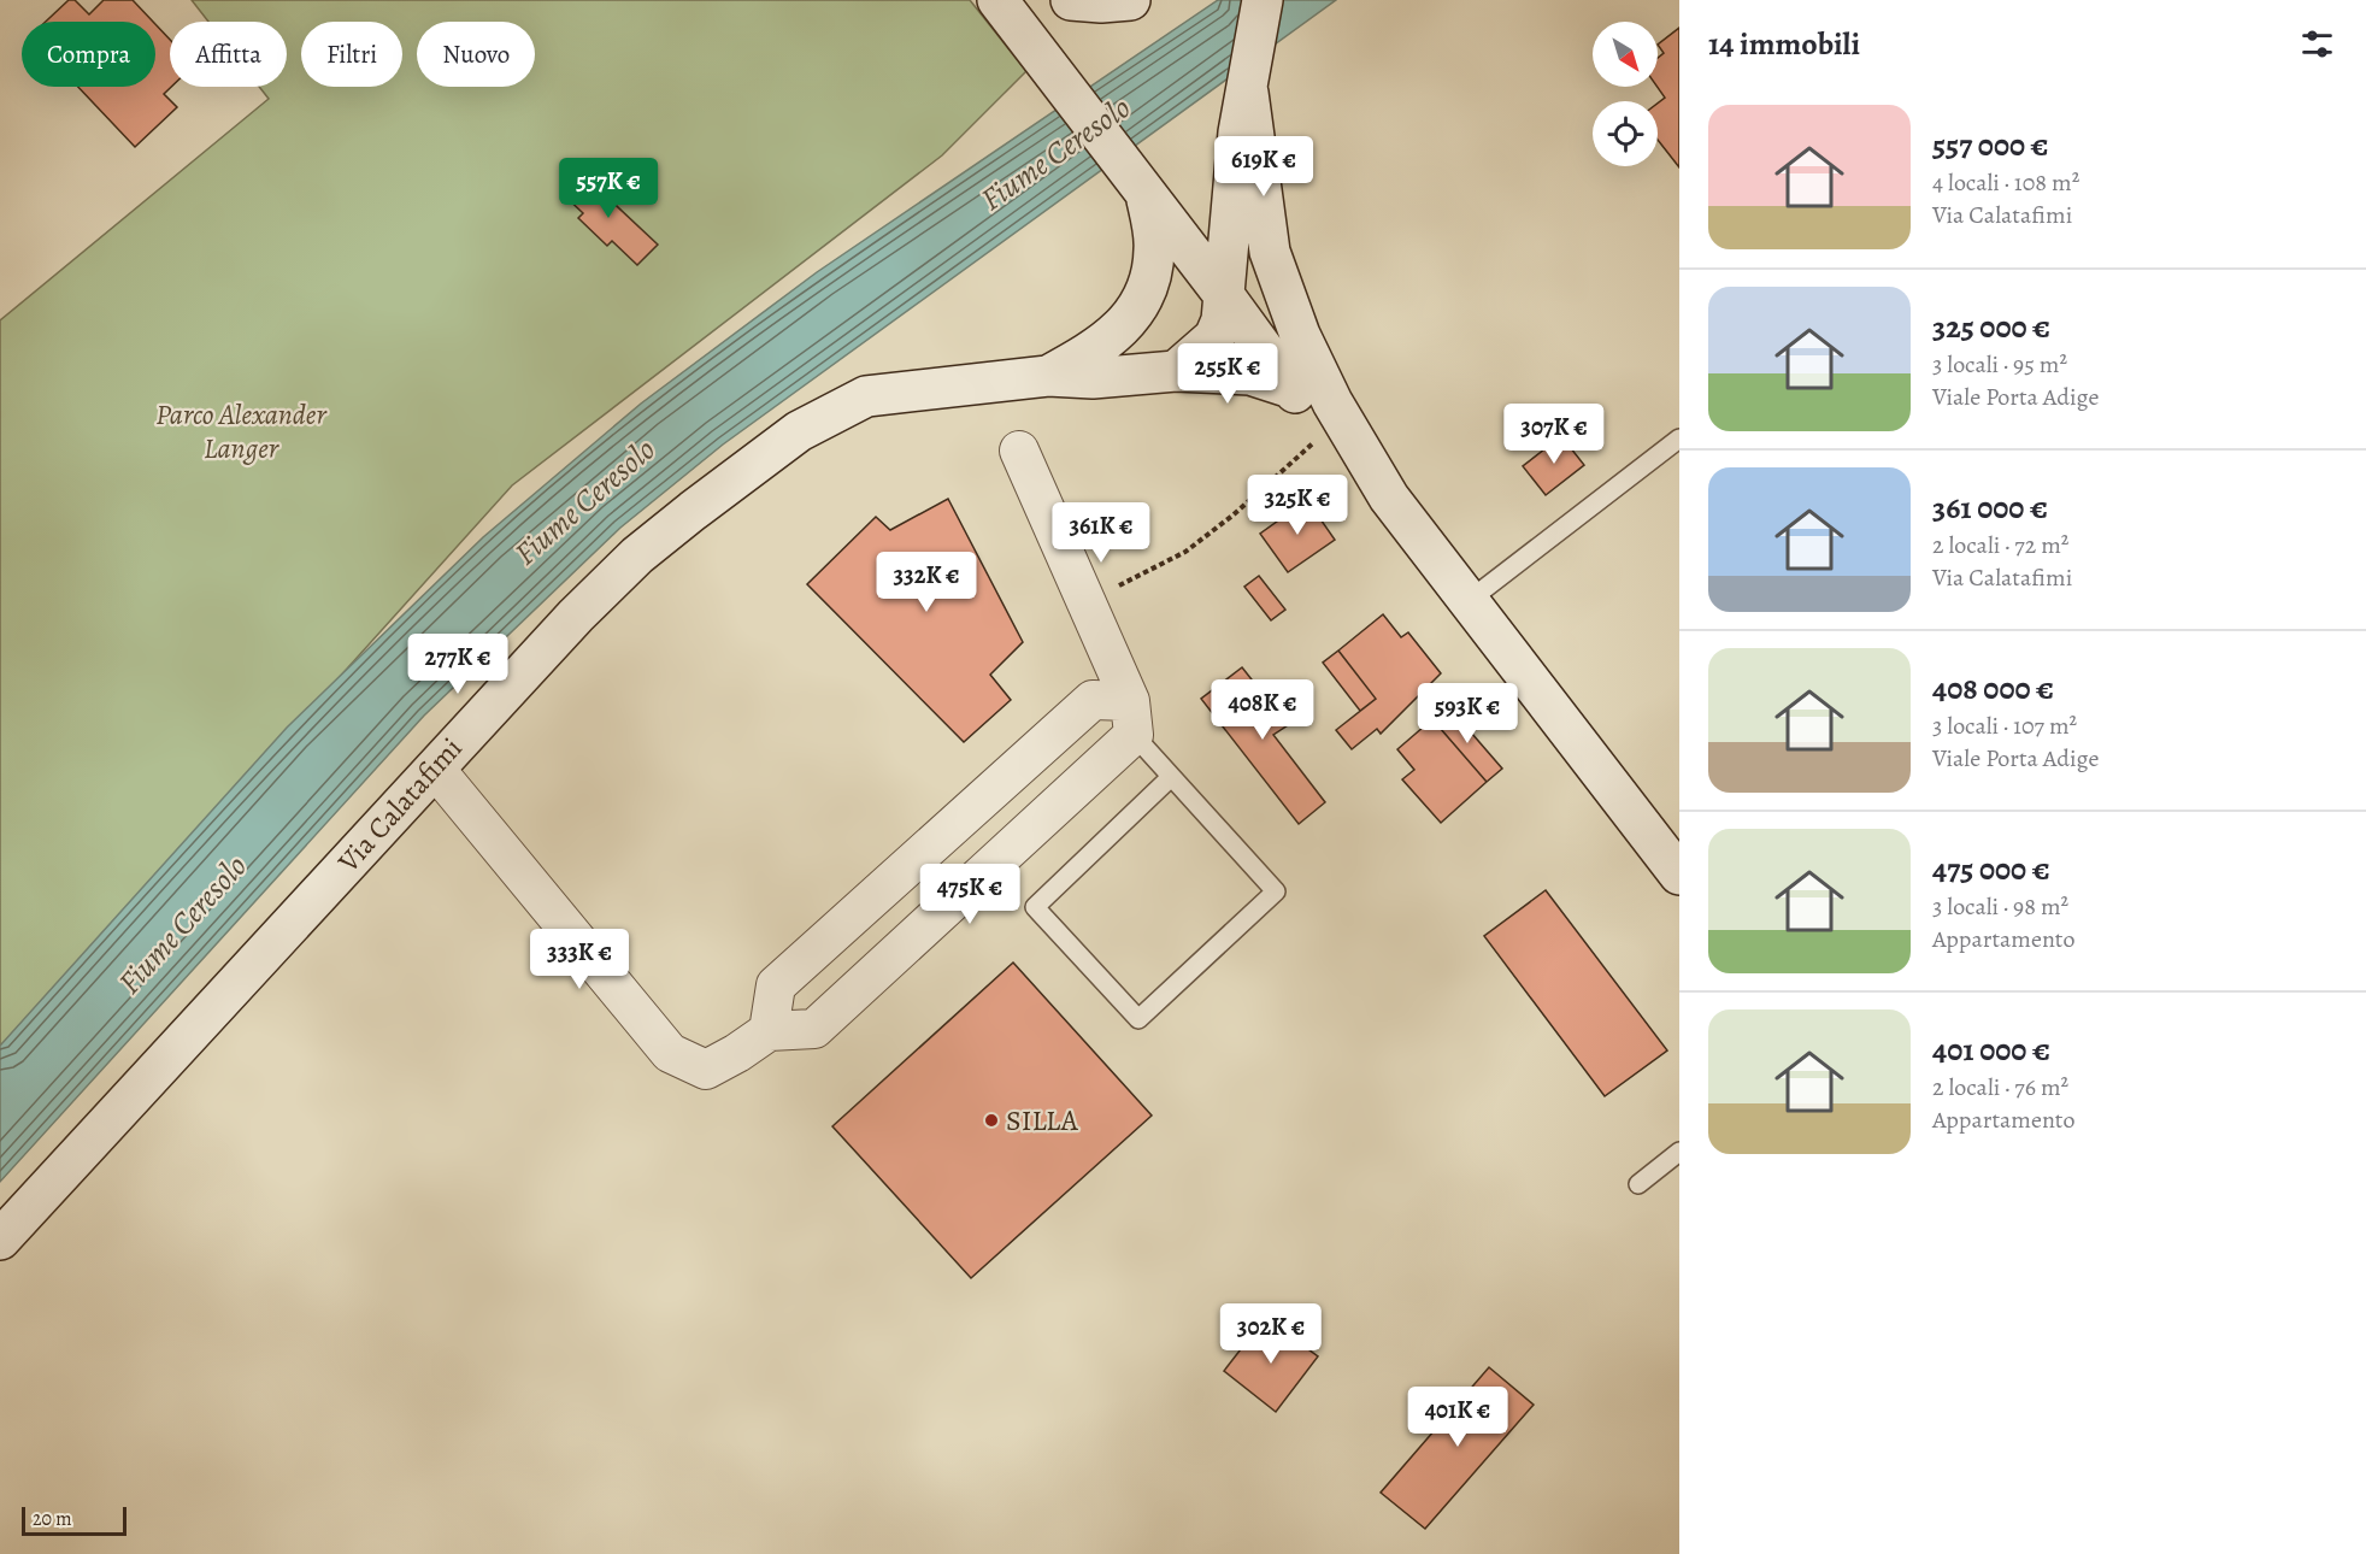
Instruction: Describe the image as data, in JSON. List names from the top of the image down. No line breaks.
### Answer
{"streets":{"main road":["Via Calatafimi"]},"water":["Fiume Ceresolo"],"parks":["Parco Alexander Langer"],"places":["SILLA"],"scale_bar":"20 m","north":"bottom right","page":{"heading":"14 immobili","chip":["Compra","Affitta","Filtri","Nuovo"],"list":[{"name":"557 000 €","note":"4 locali · 108 m² · Via Calatafimi"},{"name":"325 000 €","note":"3 locali · 95 m² · Viale Porta Adige"},{"name":"361 000 €","note":"2 locali · 72 m² · Via Calatafimi"},{"name":"408 000 €","note":"3 locali · 107 m² · Viale Porta Adige"},{"name":"475 000 €","note":"3 locali · 98 m² · Appartamento"},{"name":"401 000 €","note":"2 locali · 76 m² · Appartamento"}],"price":["619K €","557K €","255K €","307K €","325K €","361K €","332K €","277K €","408K €","593K €","475K €","333K €","302K €","401K €"],"scale":"20 m"}}
